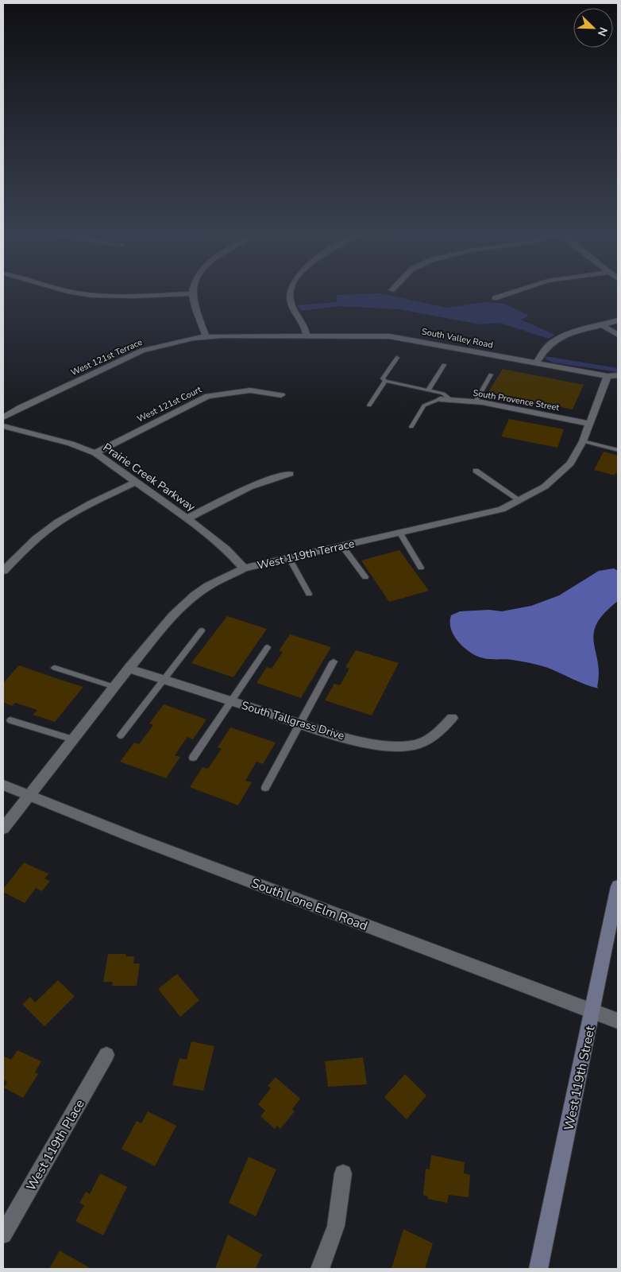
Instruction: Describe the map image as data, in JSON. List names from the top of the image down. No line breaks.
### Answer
{"streets":{"main road":["West 119th Street"],"street":["South Valley Road","West 121st Terrace","South Provence Street","West 121st Court","Prairie Creek Parkway","West 119th Terrace","South Tallgrass Drive","South Lone Elm Road","West 119th Place"]},"crossings":[["South Valley Road","West 121st Terrace"],["South Valley Road","West 119th Terrace"],["South Provence Street","West 119th Terrace"],["West 121st Court","Prairie Creek Parkway"],["Prairie Creek Parkway","West 119th Terrace"],["West 119th Terrace","South Tallgrass Drive"],["West 119th Terrace","South Lone Elm Road"],["South Lone Elm Road","West 119th Street"]],"north":"bottom right"}
